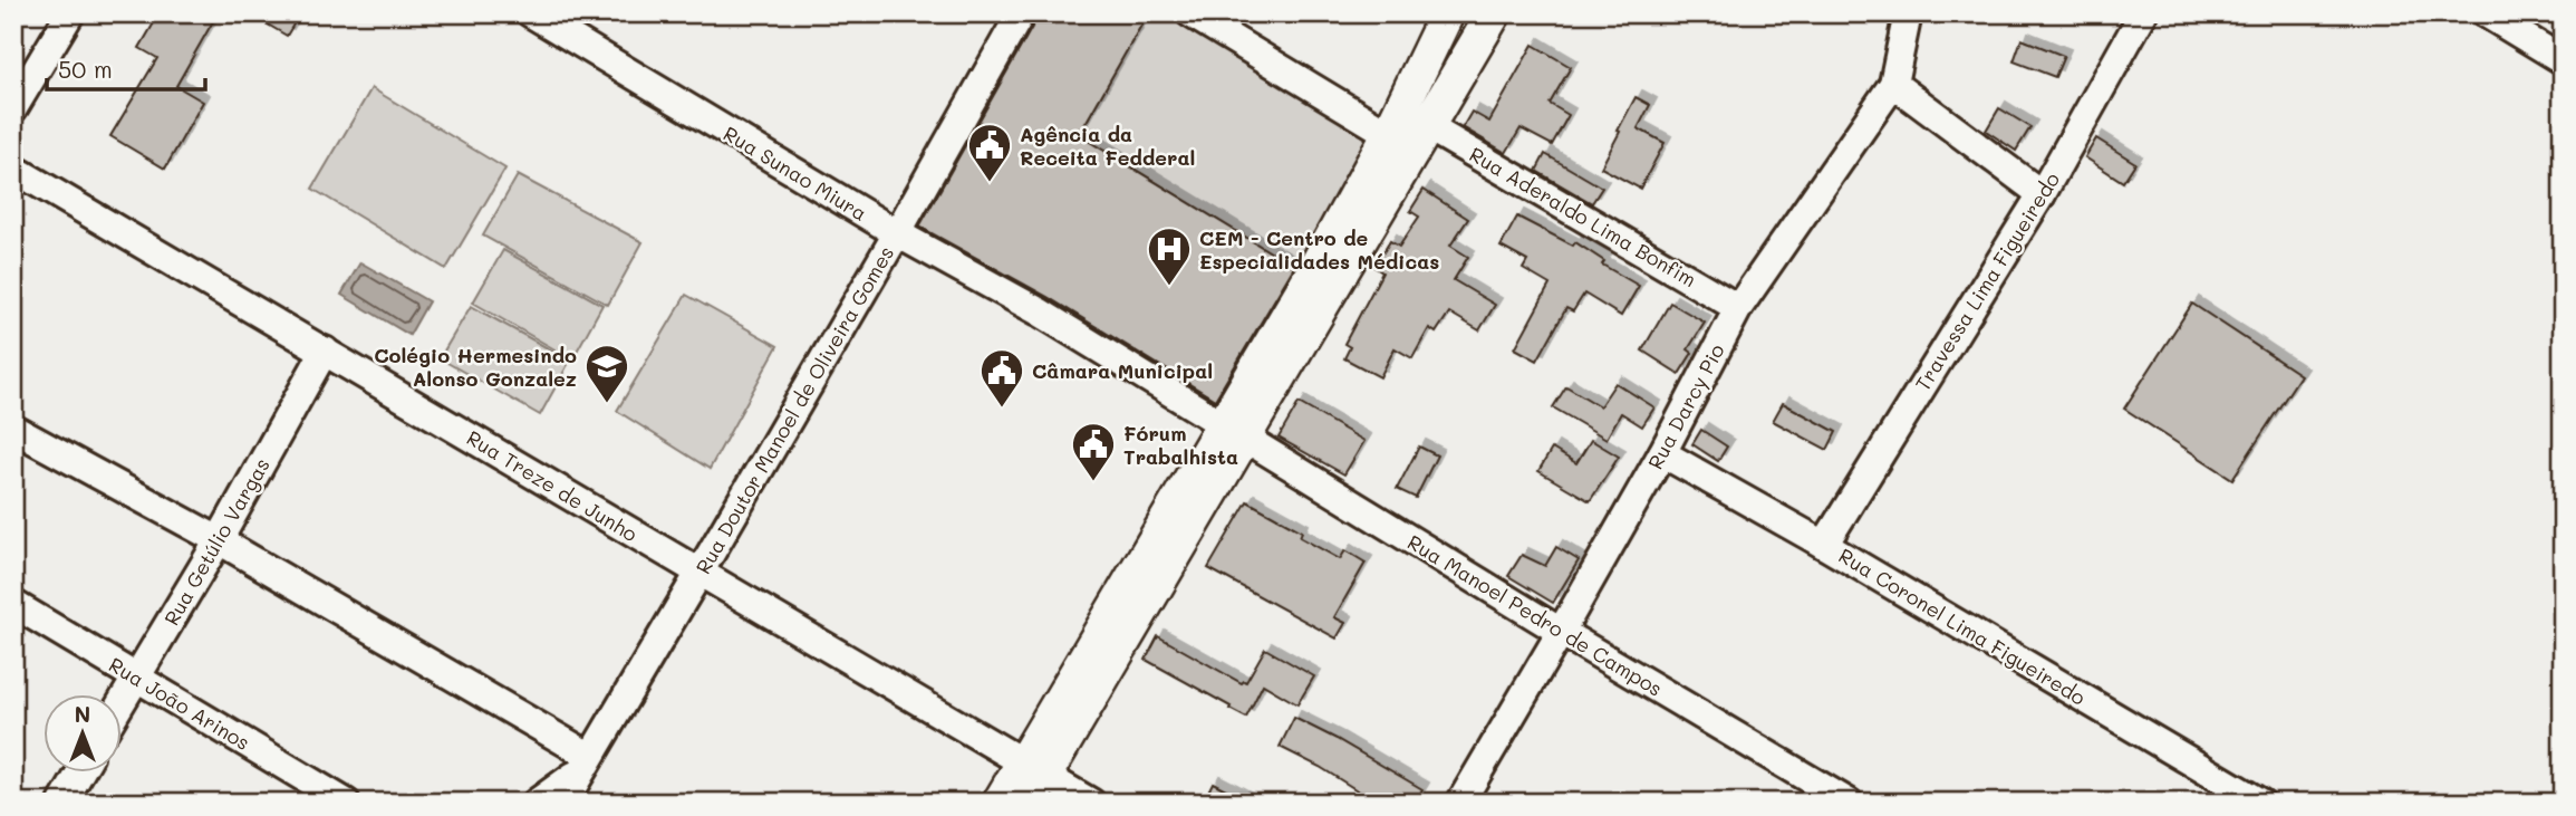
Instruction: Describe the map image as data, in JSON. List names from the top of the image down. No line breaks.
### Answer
{"streets":{"street":["Rua Sunao Miura","Rua Aderaldo Lima Bonfim","Travessa Lima Figueiredo","Rua Darcy Pio","Rua Doutor Manoel de Oliveira Gomes","Rua Treze de Junho","Rua Getúlio Vargas","Rua Manoel Pedro de Campos","Rua Coronel Lima Figueiredo","Rua João Arinos"]},"crossings":[["Rua Sunao Miura","Rua Doutor Manoel de Oliveira Gomes"],["Rua Sunao Miura","Rua Manoel Pedro de Campos"],["Rua Aderaldo Lima Bonfim","Rua Darcy Pio"],["Travessa Lima Figueiredo","Rua Coronel Lima Figueiredo"],["Rua Darcy Pio","Rua Manoel Pedro de Campos"],["Rua Darcy Pio","Rua Coronel Lima Figueiredo"],["Rua Doutor Manoel de Oliveira Gomes","Rua Treze de Junho"],["Rua Treze de Junho","Rua Getúlio Vargas"],["Rua Getúlio Vargas","Rua João Arinos"]],"places":{"public building":["Agência da Receita Fedderal","Câmara Municipal","Fórum Trabalhista"],"hospital":["CEM - Centro de Especialidades Médicas"],"school or university":["Colégio Hermesindo Alonso Gonzalez"]},"scale_bar":"50 m","north":"top"}
